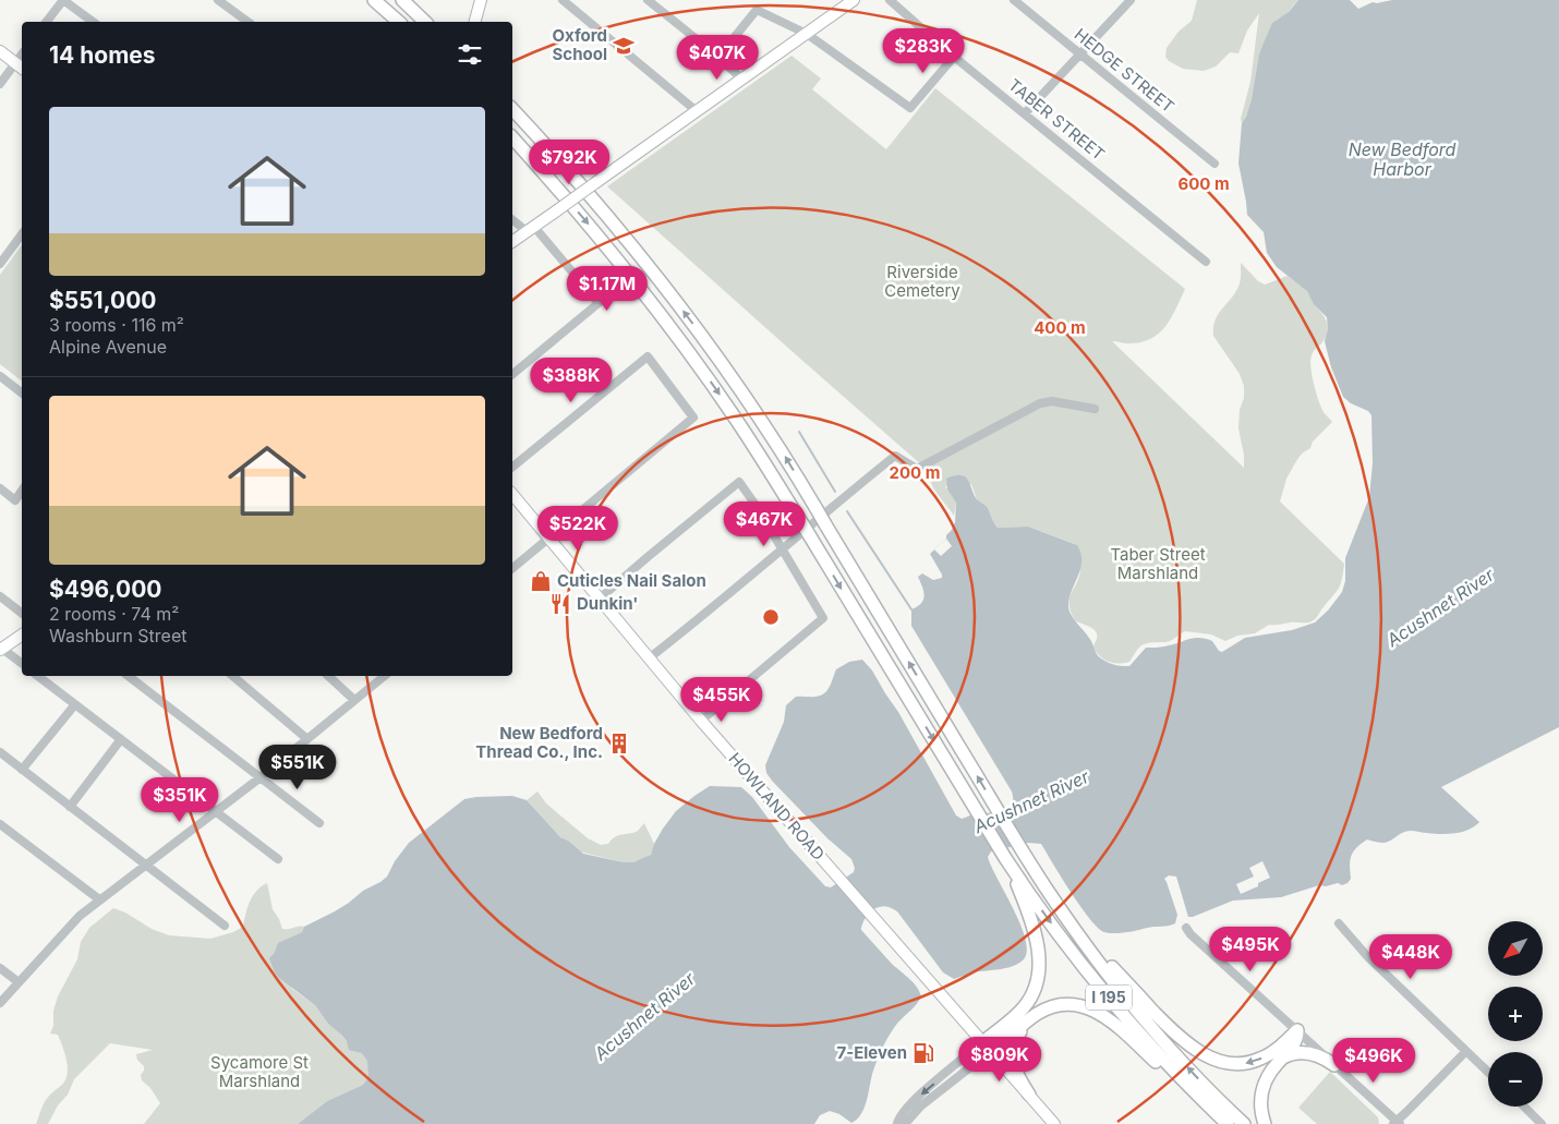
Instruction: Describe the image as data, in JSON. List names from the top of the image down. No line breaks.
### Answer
{"streets":{"highway":["I 195"],"main road":["HOWLAND ROAD"],"street":["HEDGE STREET","TABER STREET"]},"water":["New Bedford Harbor","Acushnet River"],"parks":["Riverside Cemetery","Taber Street Marshland","Sycamore St Marshland"],"places":{"school or university":["Oxford School"],"shop":["Cuticles Nail Salon"],"restaurant":["Dunkin'"],"building":["New Bedford Thread Co., Inc."],"fuel station":["7-Eleven"]},"north":"bottom left","page":{"heading":"14 homes","price":["$283K","$407K","$792K","$1.17M","$388K","$467K","$522K","$455K","$551K","$351K","$495K","$448K","$809K","$496K"],"list":[{"name":"$551,000","note":"3 rooms · 116 m² · Alpine Avenue"},{"name":"$496,000","note":"2 rooms · 74 m² · Washburn Street"}],"map_buttons":["+","−"]},"rings":["600 m","400 m","200 m"]}
